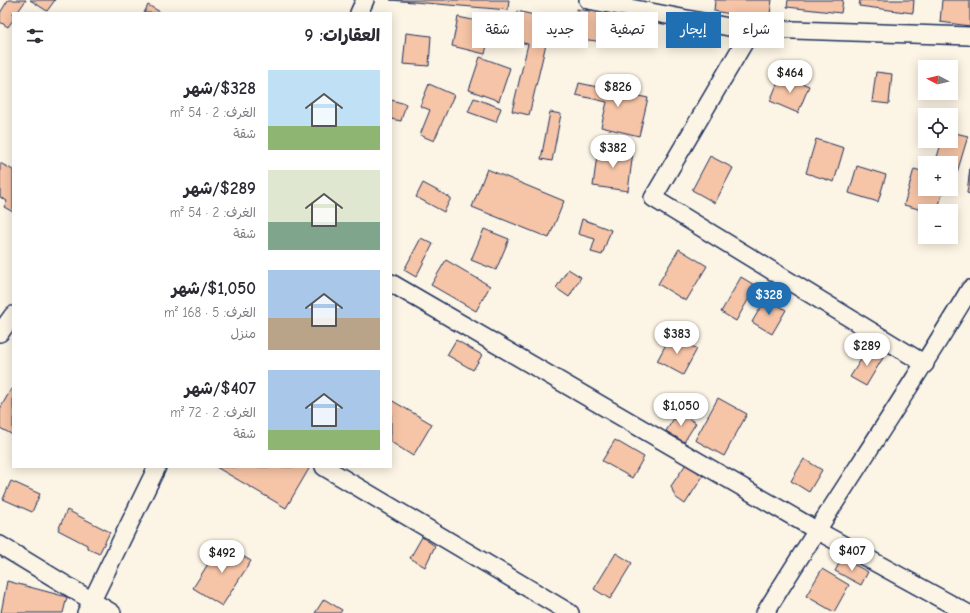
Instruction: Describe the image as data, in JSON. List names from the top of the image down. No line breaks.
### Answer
{"north":"left","page":{"chip":["شراء","إيجار","تصفية","جديد","شقة"],"heading":"العقارات: 9","map_buttons":["+","−"],"price":["$464","$826","$382","$328","$383","$289","$1,050","$407","$492"],"list":[{"name":"$328/شهر","note":"الغرف: 2 · 54 m² · شقة"},{"name":"$289/شهر","note":"الغرف: 2 · 54 m² · شقة"},{"name":"$1,050/شهر","note":"الغرف: 5 · 168 m² · منزل"},{"name":"$407/شهر","note":"الغرف: 2 · 72 m² · شقة"}]}}
